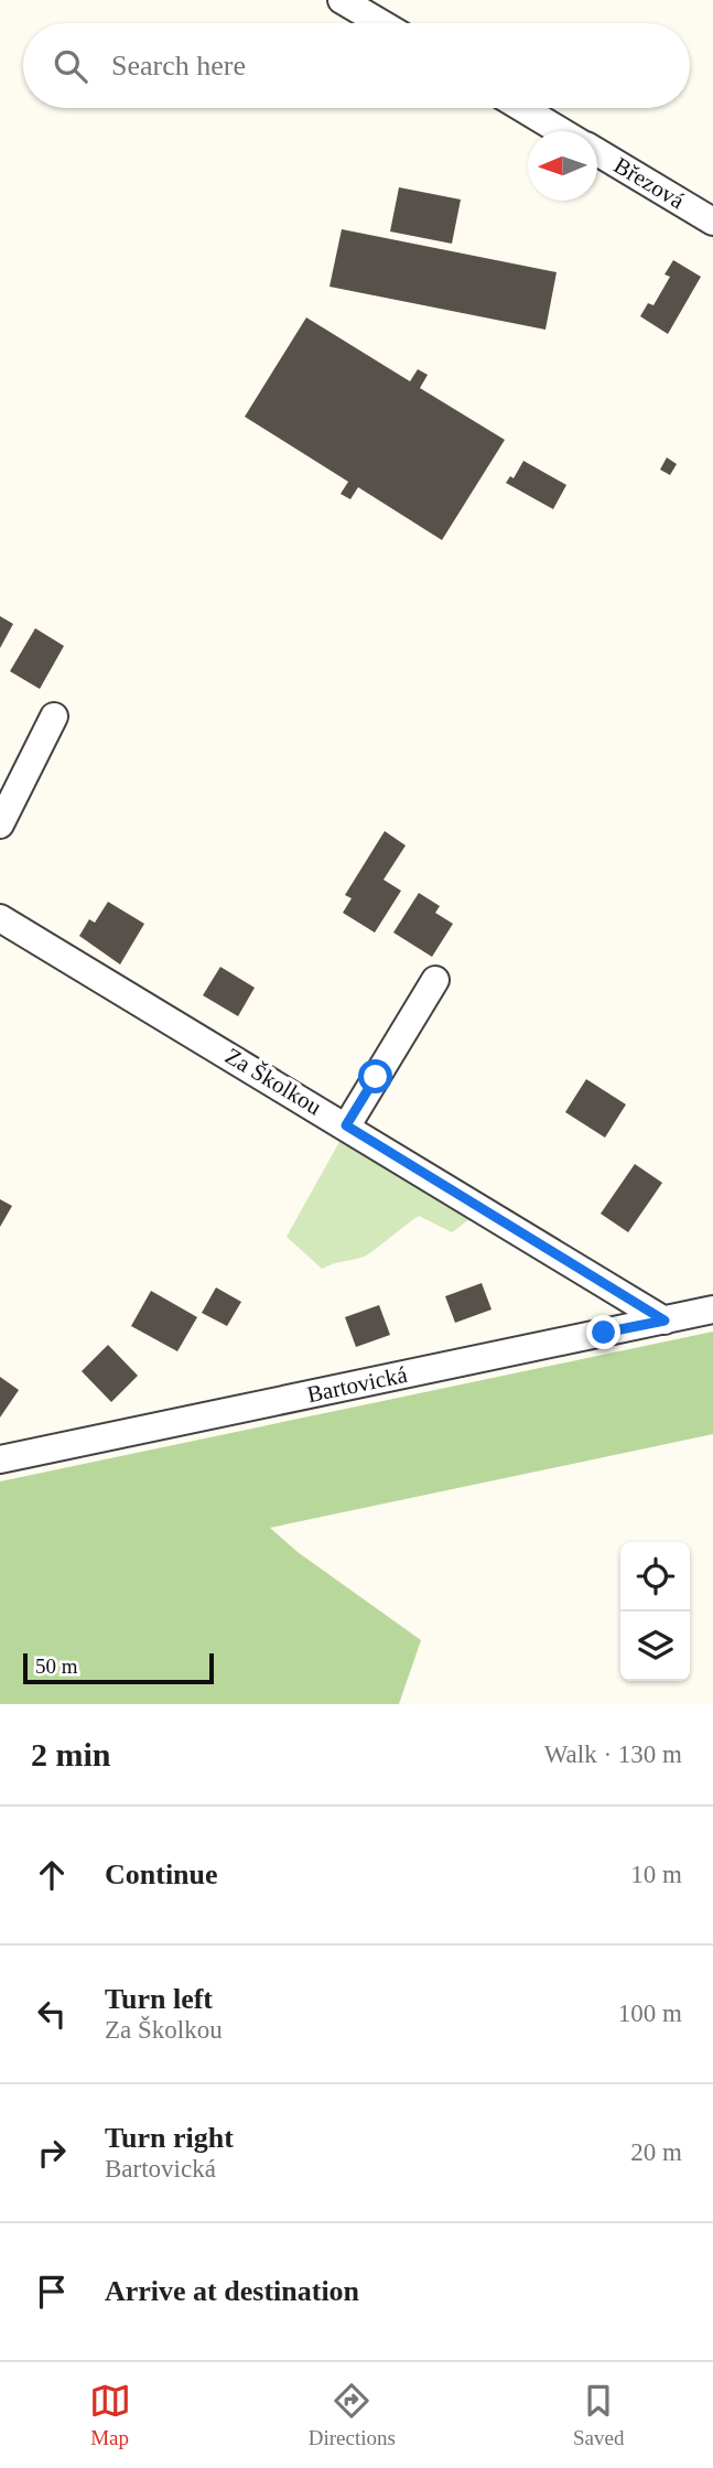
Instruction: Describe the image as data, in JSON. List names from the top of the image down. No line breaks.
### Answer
{"streets":{"street":["Březová","Za Školkou","Bartovická"]},"crossings":[["Za Školkou","Bartovická"]],"scale_bar":"50 m","north":"left","page":{"search":"Search here","scale":"50 m","heading":["2 min","Walk · 130 m"],"list":[["Continue","10 m"],["Turn left","Za Školkou","100 m"],["Turn right","Bartovická","20 m"],"Arrive at destination"],"nav":["Map","Directions","Saved"]}}
